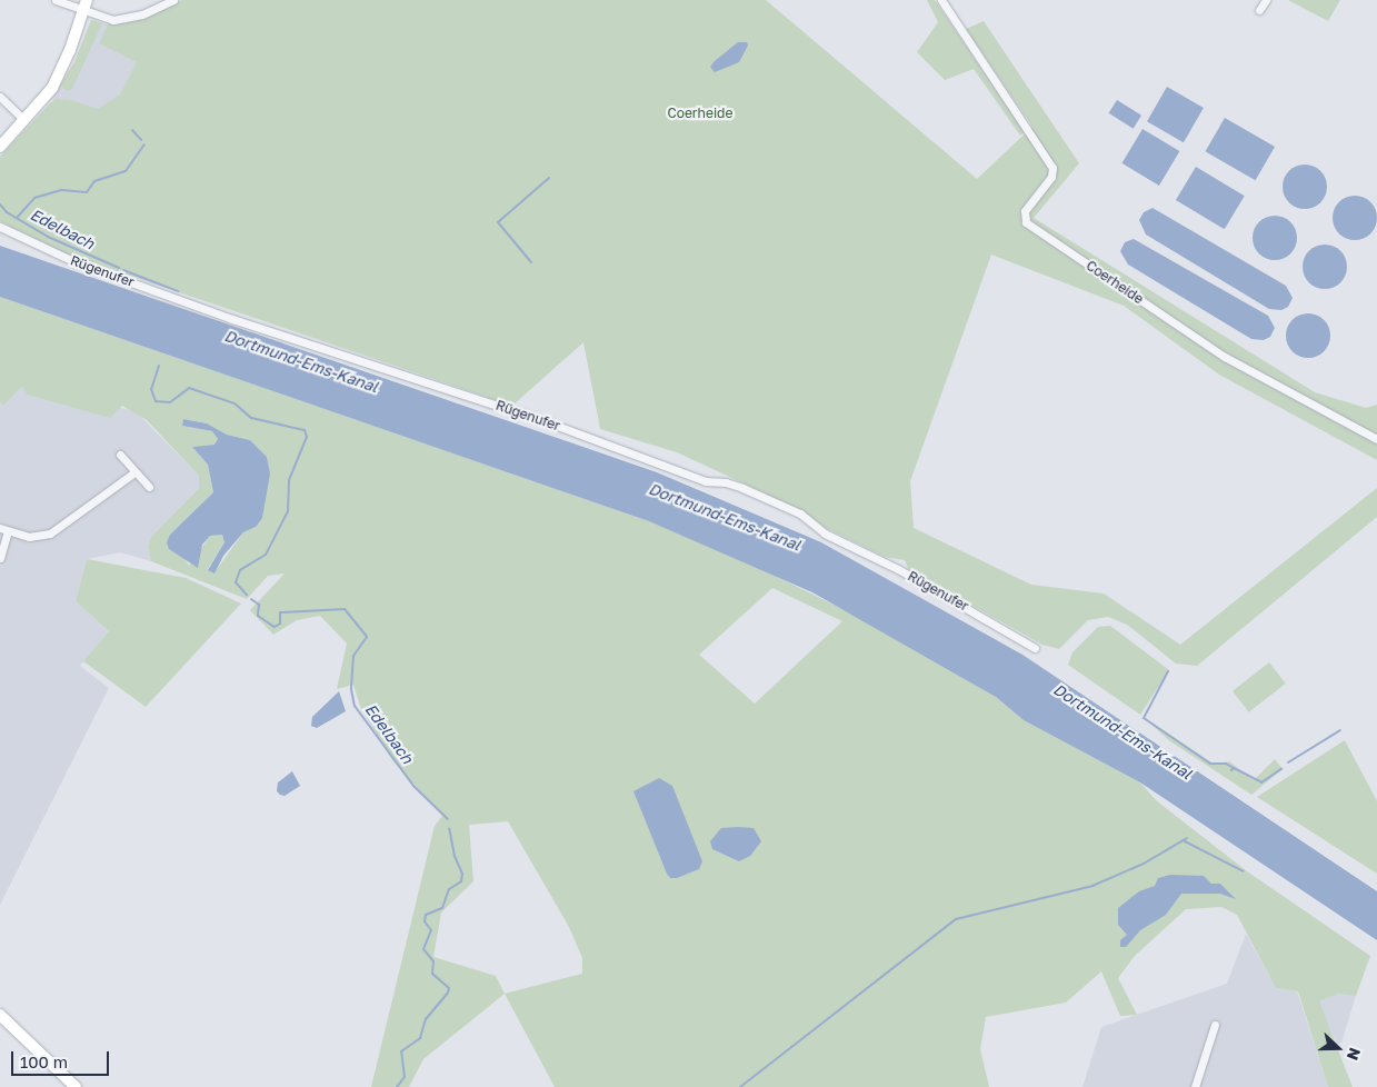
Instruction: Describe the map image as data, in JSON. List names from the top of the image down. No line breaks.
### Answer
{"streets":{"street":["Rügenufer","Coerheide"]},"water":["Edelbach","Dortmund-Ems-Kanal"],"parks":["Coerheide"],"scale_bar":"100 m","north":"right"}
